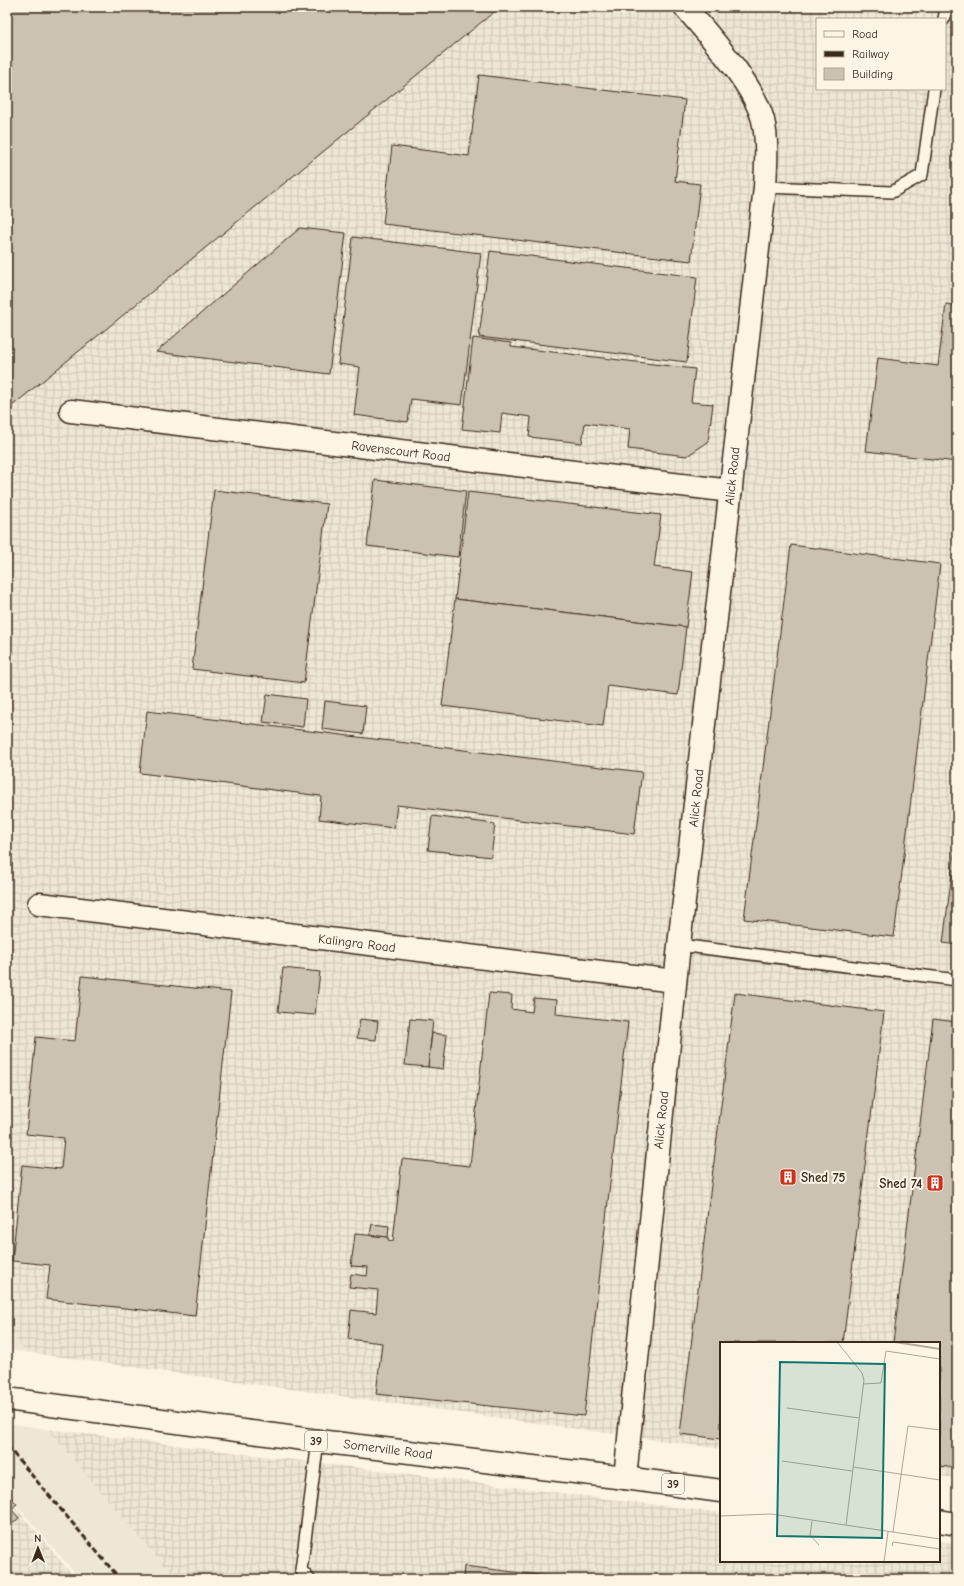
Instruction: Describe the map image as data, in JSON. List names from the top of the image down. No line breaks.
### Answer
{"streets":{"street":["Ravenscourt Road","Alick Road","Kalingra Road","39","Somerville Road"]},"crossings":[["Ravenscourt Road","Alick Road"],["Alick Road","Kalingra Road"],["Alick Road","Somerville Road"]],"places":{"building":["Shed 75","Shed 74"]},"legend":["Road","Railway","Building"],"north":"top"}
